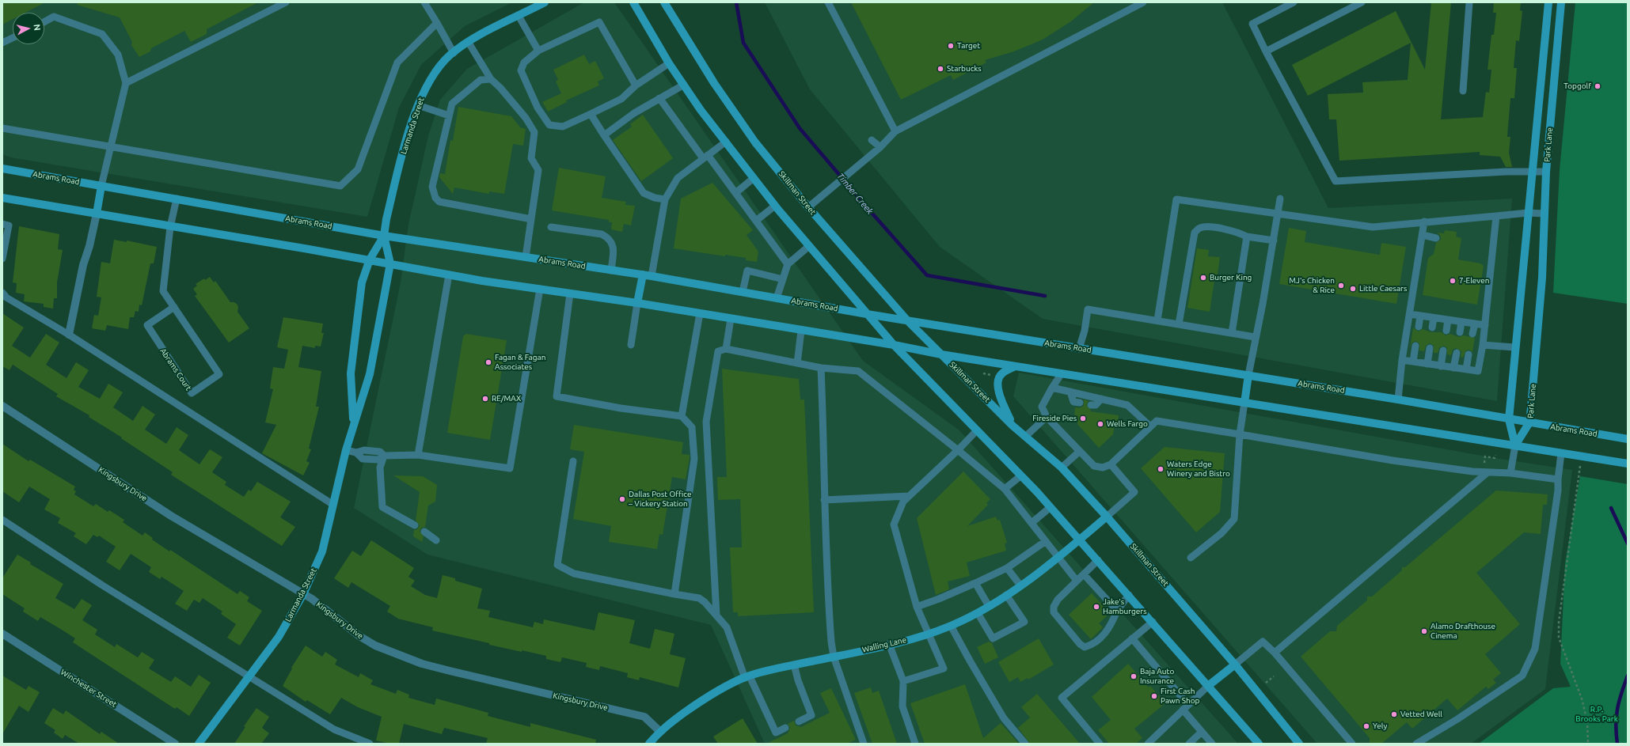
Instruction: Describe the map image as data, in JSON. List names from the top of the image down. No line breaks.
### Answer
{"streets":{"main road":["Larmanda Street","Park Lane","Abrams Road","Skillman Street","Walling Lane"],"street":["Kingsbury Drive","Winchester Street"],"lane":["Abrams Court"]},"crossings":[["Larmanda Street","Abrams Road"],["Larmanda Street","Kingsbury Drive"],["Park Lane","Abrams Road"],["Abrams Road","Skillman Street"],["Abrams Road","Abrams Court"],["Skillman Street","Walling Lane"],["Kingsbury Drive","Walling Lane"]],"water":["Timber Creek"],"parks":["R.P. Brooks Park"],"places":["Target","Starbucks","Topgolf","Burger King","7-Eleven","MJ's Chicken & Rice","Little Caesars","Fagan & Fagan Associates","RE/MAX","Fireside Pies","Wells Fargo","Waters Edge Winery and Bistro","Dallas Post Office – Vickery Station","Jake's Hamburgers","Alamo Drafthouse Cinema","Baja Auto Insurance","First Cash Pawn Shop","Vetted Well","Yely"],"north":"right"}
